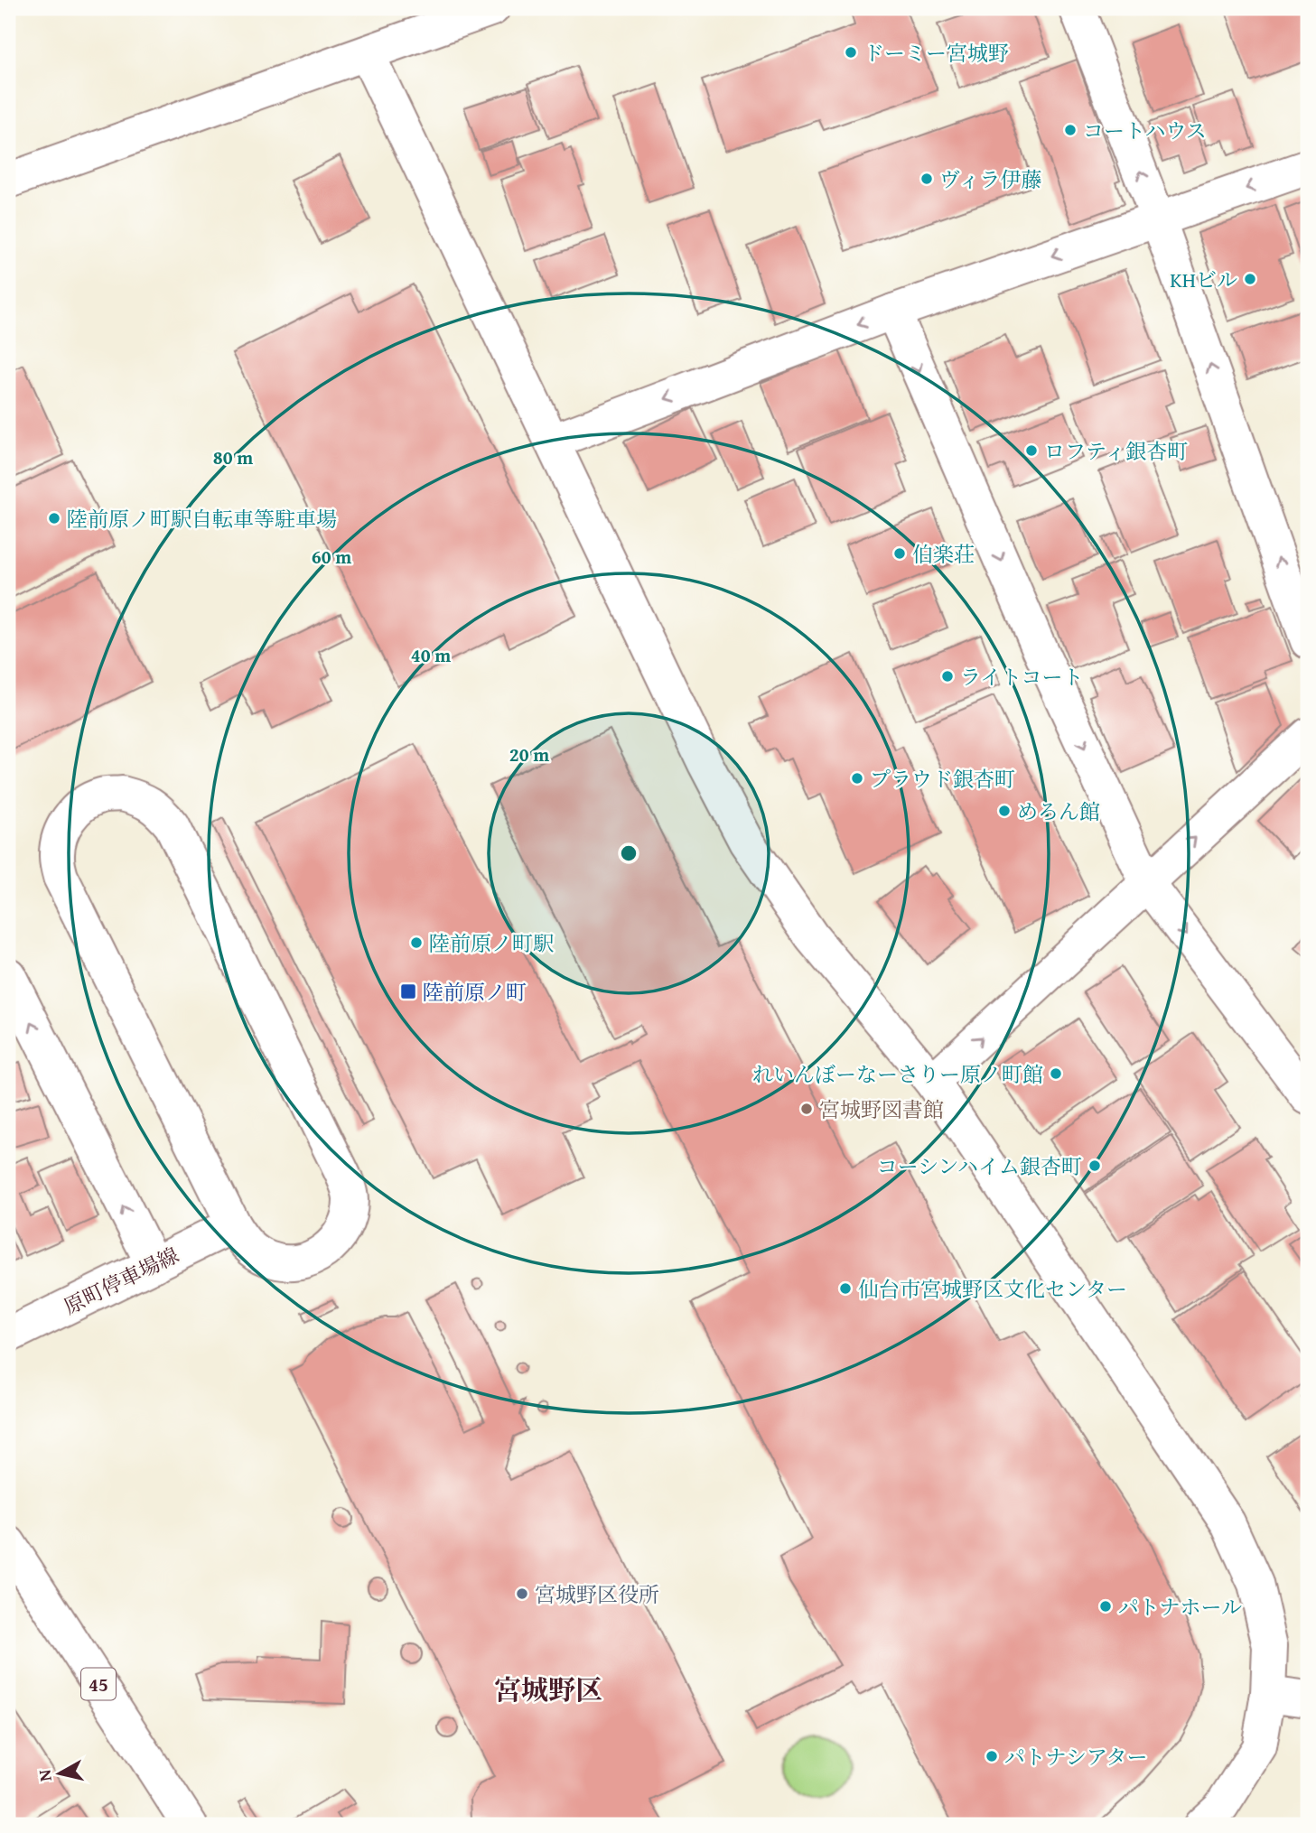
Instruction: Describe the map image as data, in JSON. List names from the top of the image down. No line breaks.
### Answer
{"streets":{"main road":["原町停車場線","45"]},"districts":["宮城野区"],"places":{"other":["ドーミー宮城野","コートハウス","ヴィラ伊藤","KHビル","ロフティ銀杏町","陸前原ノ町駅自転車等駐車場","伯楽荘","ライトコート","プラウド銀杏町","めろん館","陸前原ノ町駅","れいんぼーなーさりー原ノ町館","宮城野図書館","コーシンハイム銀杏町","仙台市宮城野区文化センター","宮城野区役所","パトナホール","パトナシアター"],"transit":["陸前原ノ町"]},"north":"left","rings":["80 m","60 m","40 m","20 m"]}
